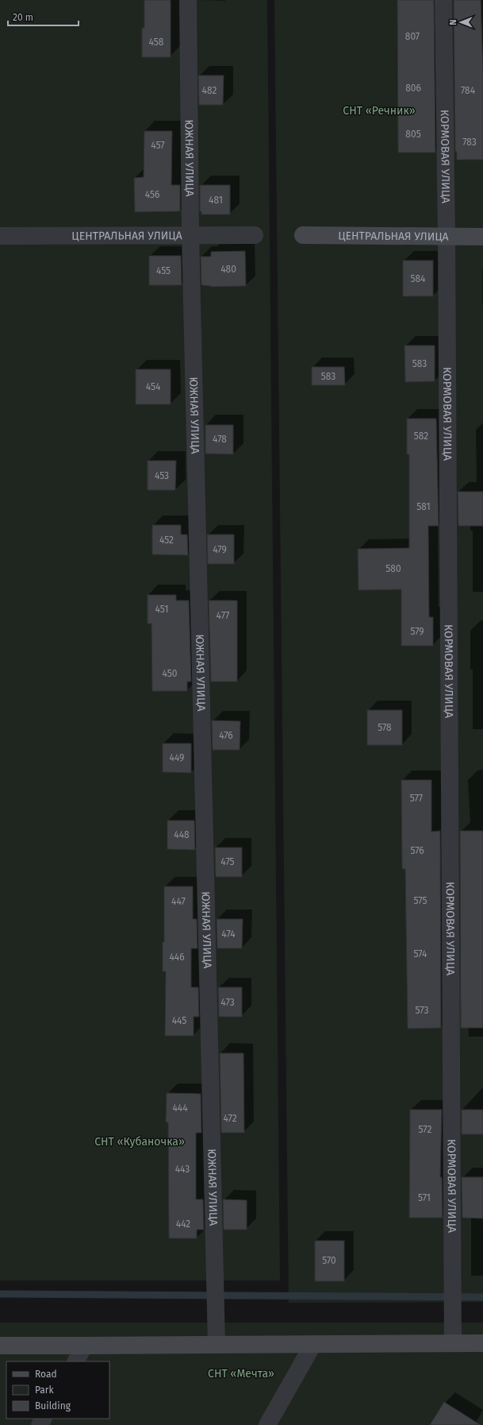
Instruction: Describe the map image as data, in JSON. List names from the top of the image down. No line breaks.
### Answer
{"streets":{"street":["КОРМОВАЯ УЛИЦА","ЮЖНАЯ УЛИЦА","ЦЕНТРАЛЬНАЯ УЛИЦА"]},"crossings":[["КОРМОВАЯ УЛИЦА","ЦЕНТРАЛЬНАЯ УЛИЦА"],["ЮЖНАЯ УЛИЦА","ЦЕНТРАЛЬНАЯ УЛИЦА"]],"parks":["СНТ «Речник»","СНТ «Кубаночка»","СНТ «Мечта»"],"house_numbers":["807","458","806","482","784","805","783","457","456","481","480","455","584","583","583","454","582","478","453","581","452","479","580","451","477","579","450","578","476","449","577","448","576","475","575","447","474","574","446","473","573","445","444","472","572","443","571","442","570"],"legend":["Road","Park","Building"],"scale_bar":"20 m","north":"left"}
